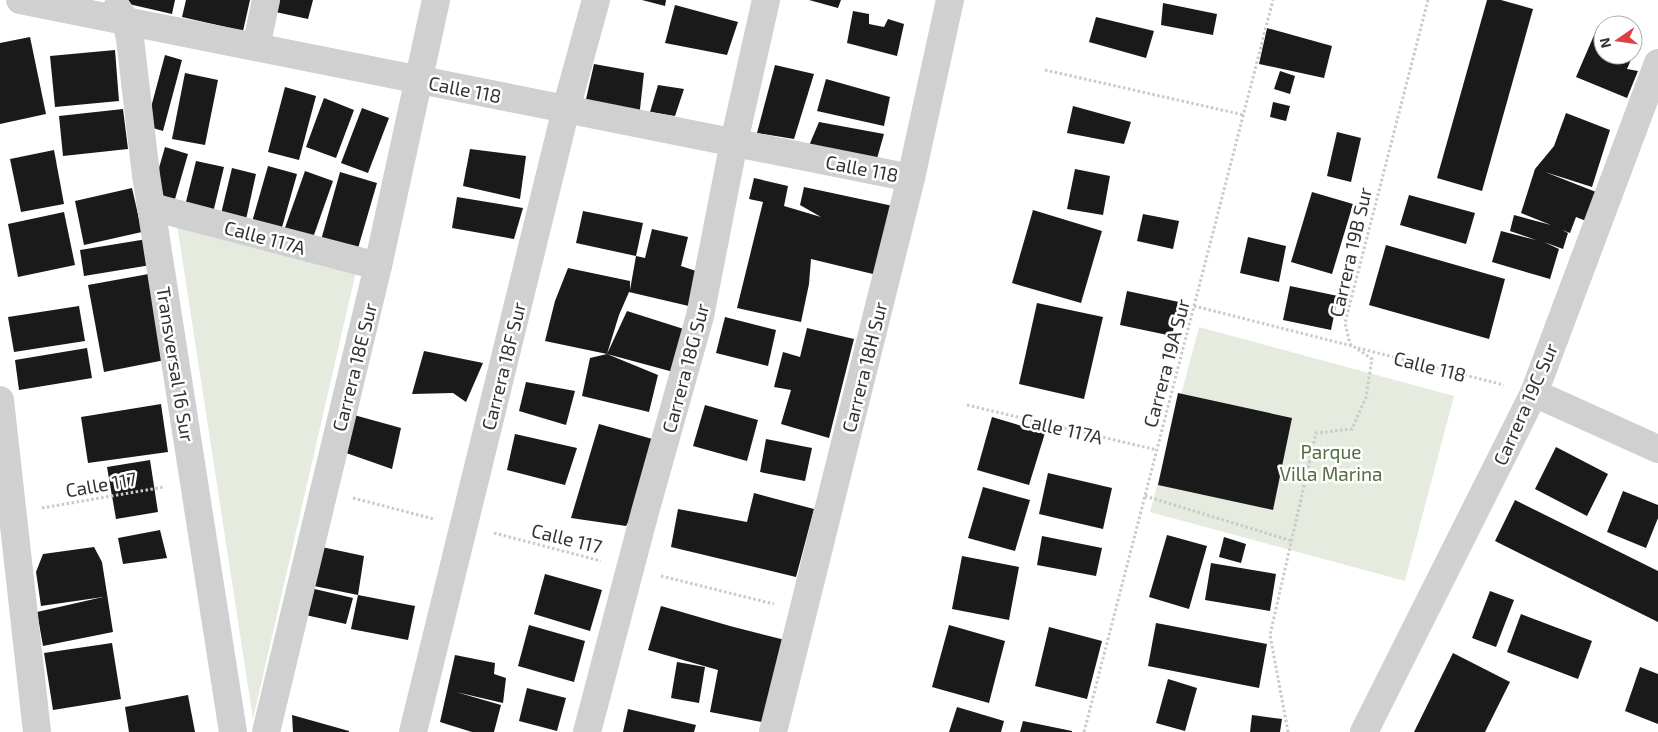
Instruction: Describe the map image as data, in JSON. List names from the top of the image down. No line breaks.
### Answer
{"streets":{"street":["Calle 118","Calle 117A","Transversal 16 Sur","Carrera 18F Sur","Carrera 18E Sur","Carrera 18H Sur","Carrera 18G Sur","Carrera 19C Sur"],"path":["Carrera 19B Sur","Carrera 19A Sur","Calle 117"]},"crossings":[["Calle 118","Carrera 19B Sur"],["Calle 118","Carrera 19A Sur"],["Calle 118","Transversal 16 Sur"],["Calle 118","Carrera 18F Sur"],["Calle 118","Carrera 18E Sur"],["Calle 118","Carrera 18H Sur"],["Calle 118","Carrera 18G Sur"],["Calle 118","Carrera 19C Sur"],["Calle 117A","Carrera 19A Sur"],["Calle 117A","Transversal 16 Sur"],["Calle 117A","Carrera 18E Sur"],["Transversal 16 Sur","Calle 117"],["Carrera 18F Sur","Calle 117"],["Carrera 18E Sur","Calle 117"],["Carrera 18H Sur","Calle 117"],["Carrera 18G Sur","Calle 117"]],"parks":["Parque Villa Marina"],"north":"left"}
